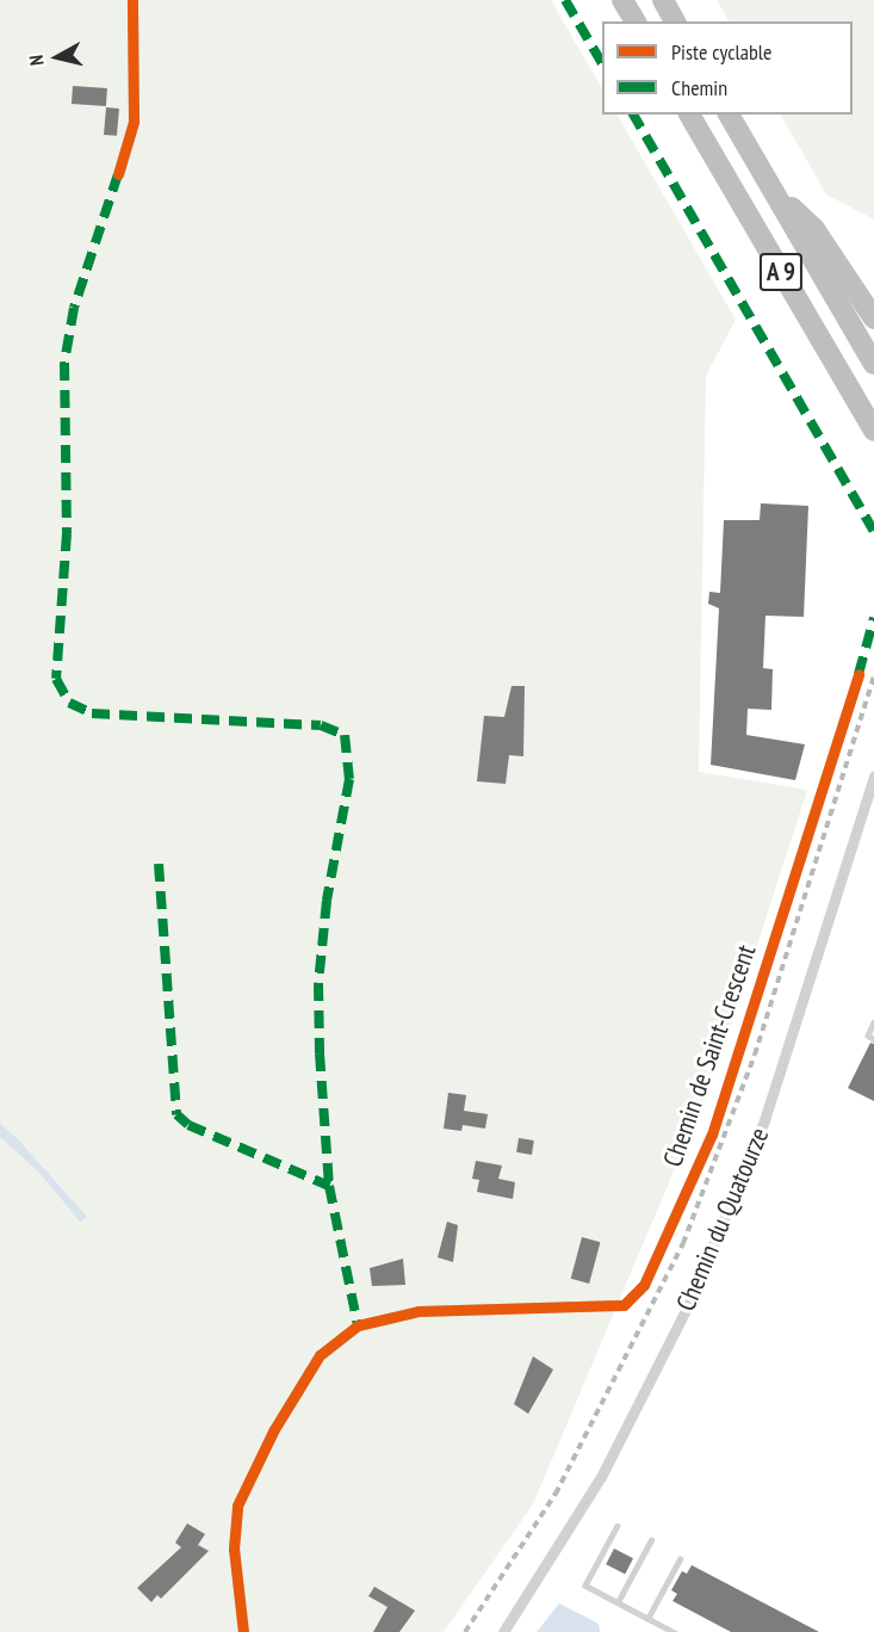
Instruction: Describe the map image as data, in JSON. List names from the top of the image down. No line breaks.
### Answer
{"streets":{"highway":["A 9"],"street":["Chemin de Saint-Crescent","Chemin du Quatourze"]},"legend":["Piste cyclable","Chemin"],"north":"left"}
